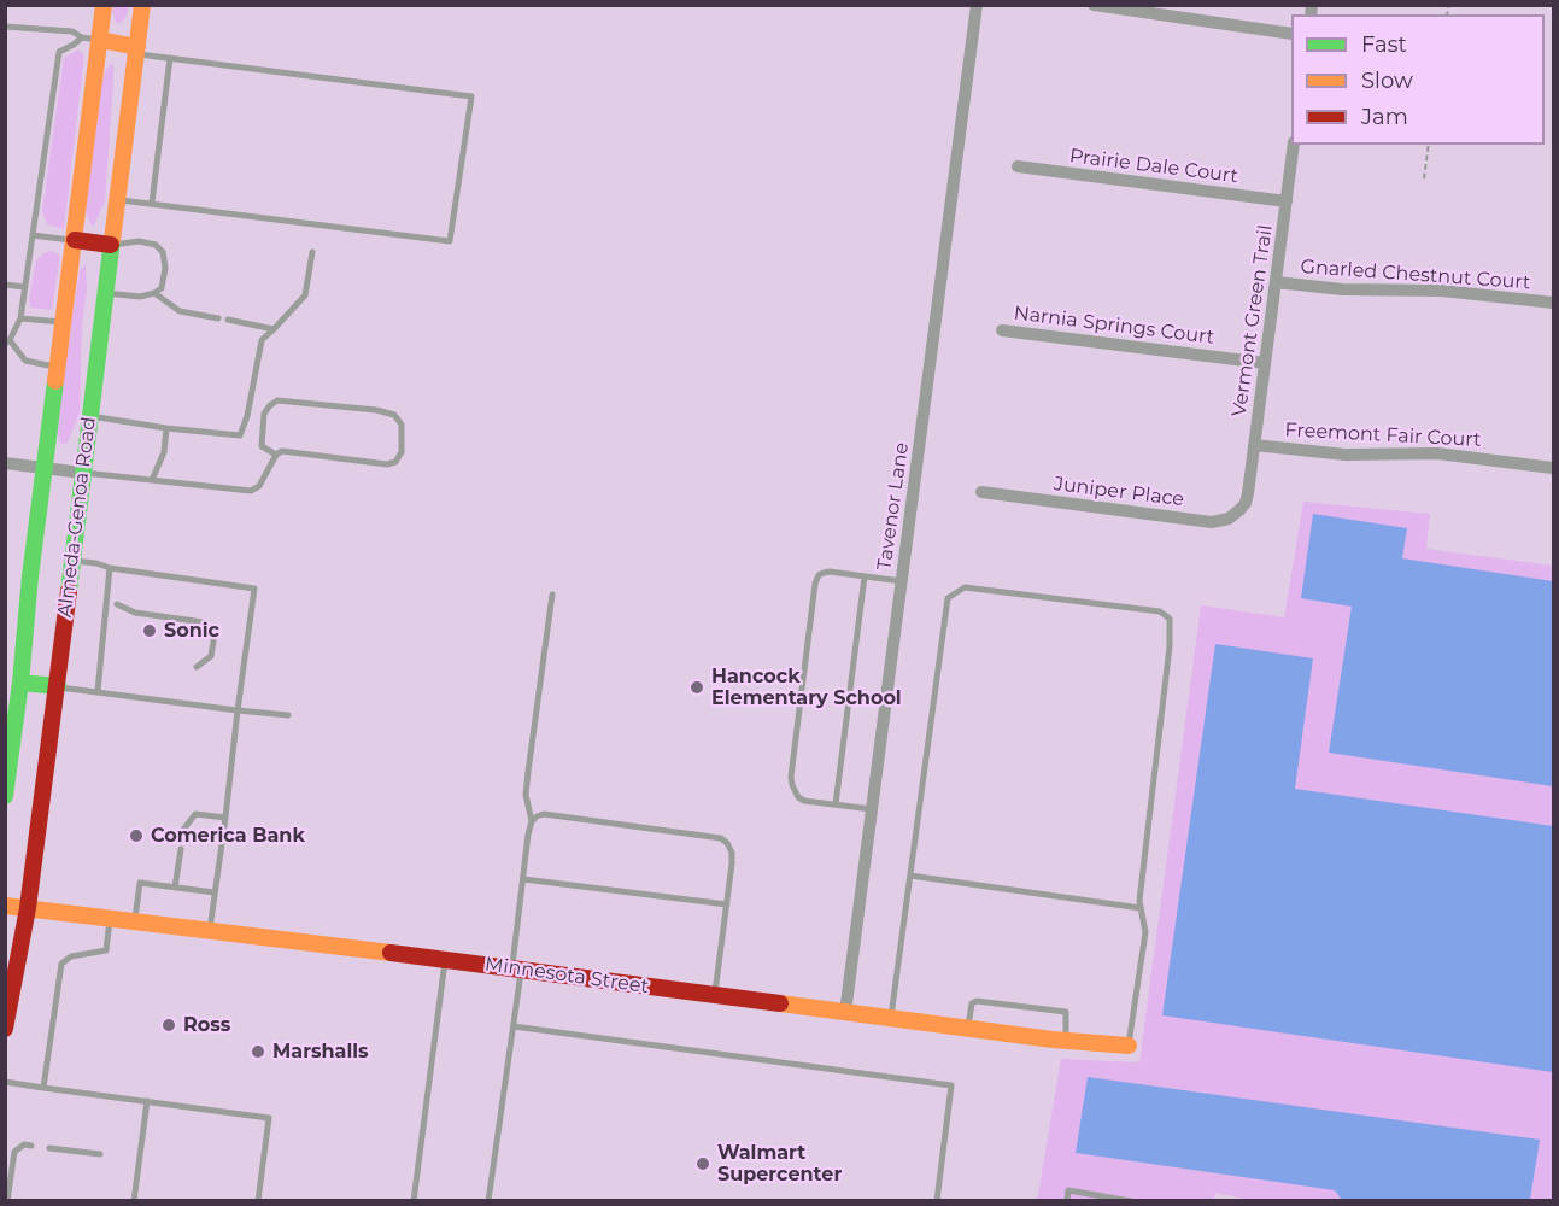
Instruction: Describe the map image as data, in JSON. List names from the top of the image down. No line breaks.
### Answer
{"streets":{"main road":["Almeda-Genoa Road","Minnesota Street"],"street":["Prairie Dale Court","Gnarled Chestnut Court","Vermont Green Trail","Narnia Springs Court","Freemont Fair Court","Juniper Place","Tavenor Lane"]},"crossings":[["Prairie Dale Court","Vermont Green Trail"],["Gnarled Chestnut Court","Vermont Green Trail"],["Vermont Green Trail","Narnia Springs Court"],["Vermont Green Trail","Freemont Fair Court"],["Vermont Green Trail","Juniper Place"],["Tavenor Lane","Minnesota Street"],["Almeda-Genoa Road","Minnesota Street"]],"places":["Sonic","Hancock Elementary School","Comerica Bank","Ross","Marshalls","Walmart Supercenter"],"legend":["Fast","Slow","Jam"]}
